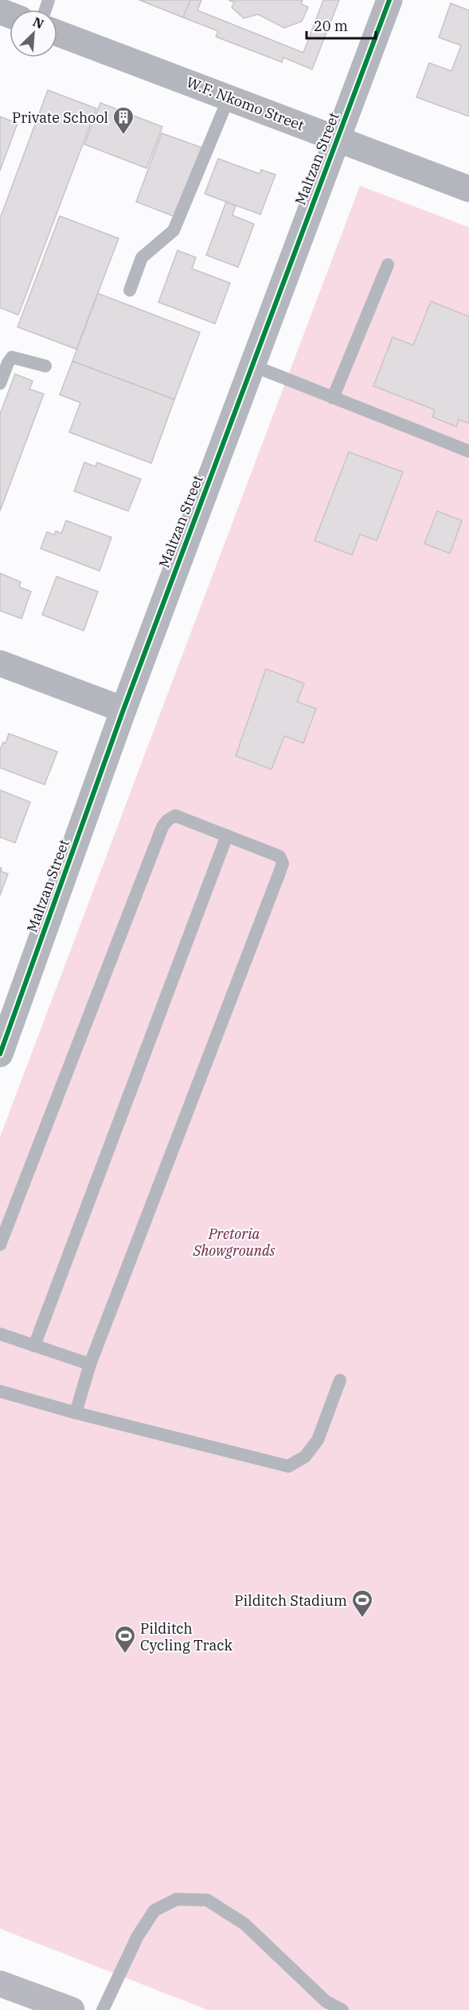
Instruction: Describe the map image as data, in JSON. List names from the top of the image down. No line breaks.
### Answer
{"streets":{"main road":["W.F. Nkomo Street"],"street":["Maltzan Street"]},"crossings":[["W.F. Nkomo Street","Maltzan Street"]],"parks":["Pretoria Showgrounds"],"places":{"building":["Private School"],"sports":["Pilditch Stadium","Pilditch Cycling Track"]},"scale_bar":"20 m","north":"top right"}
